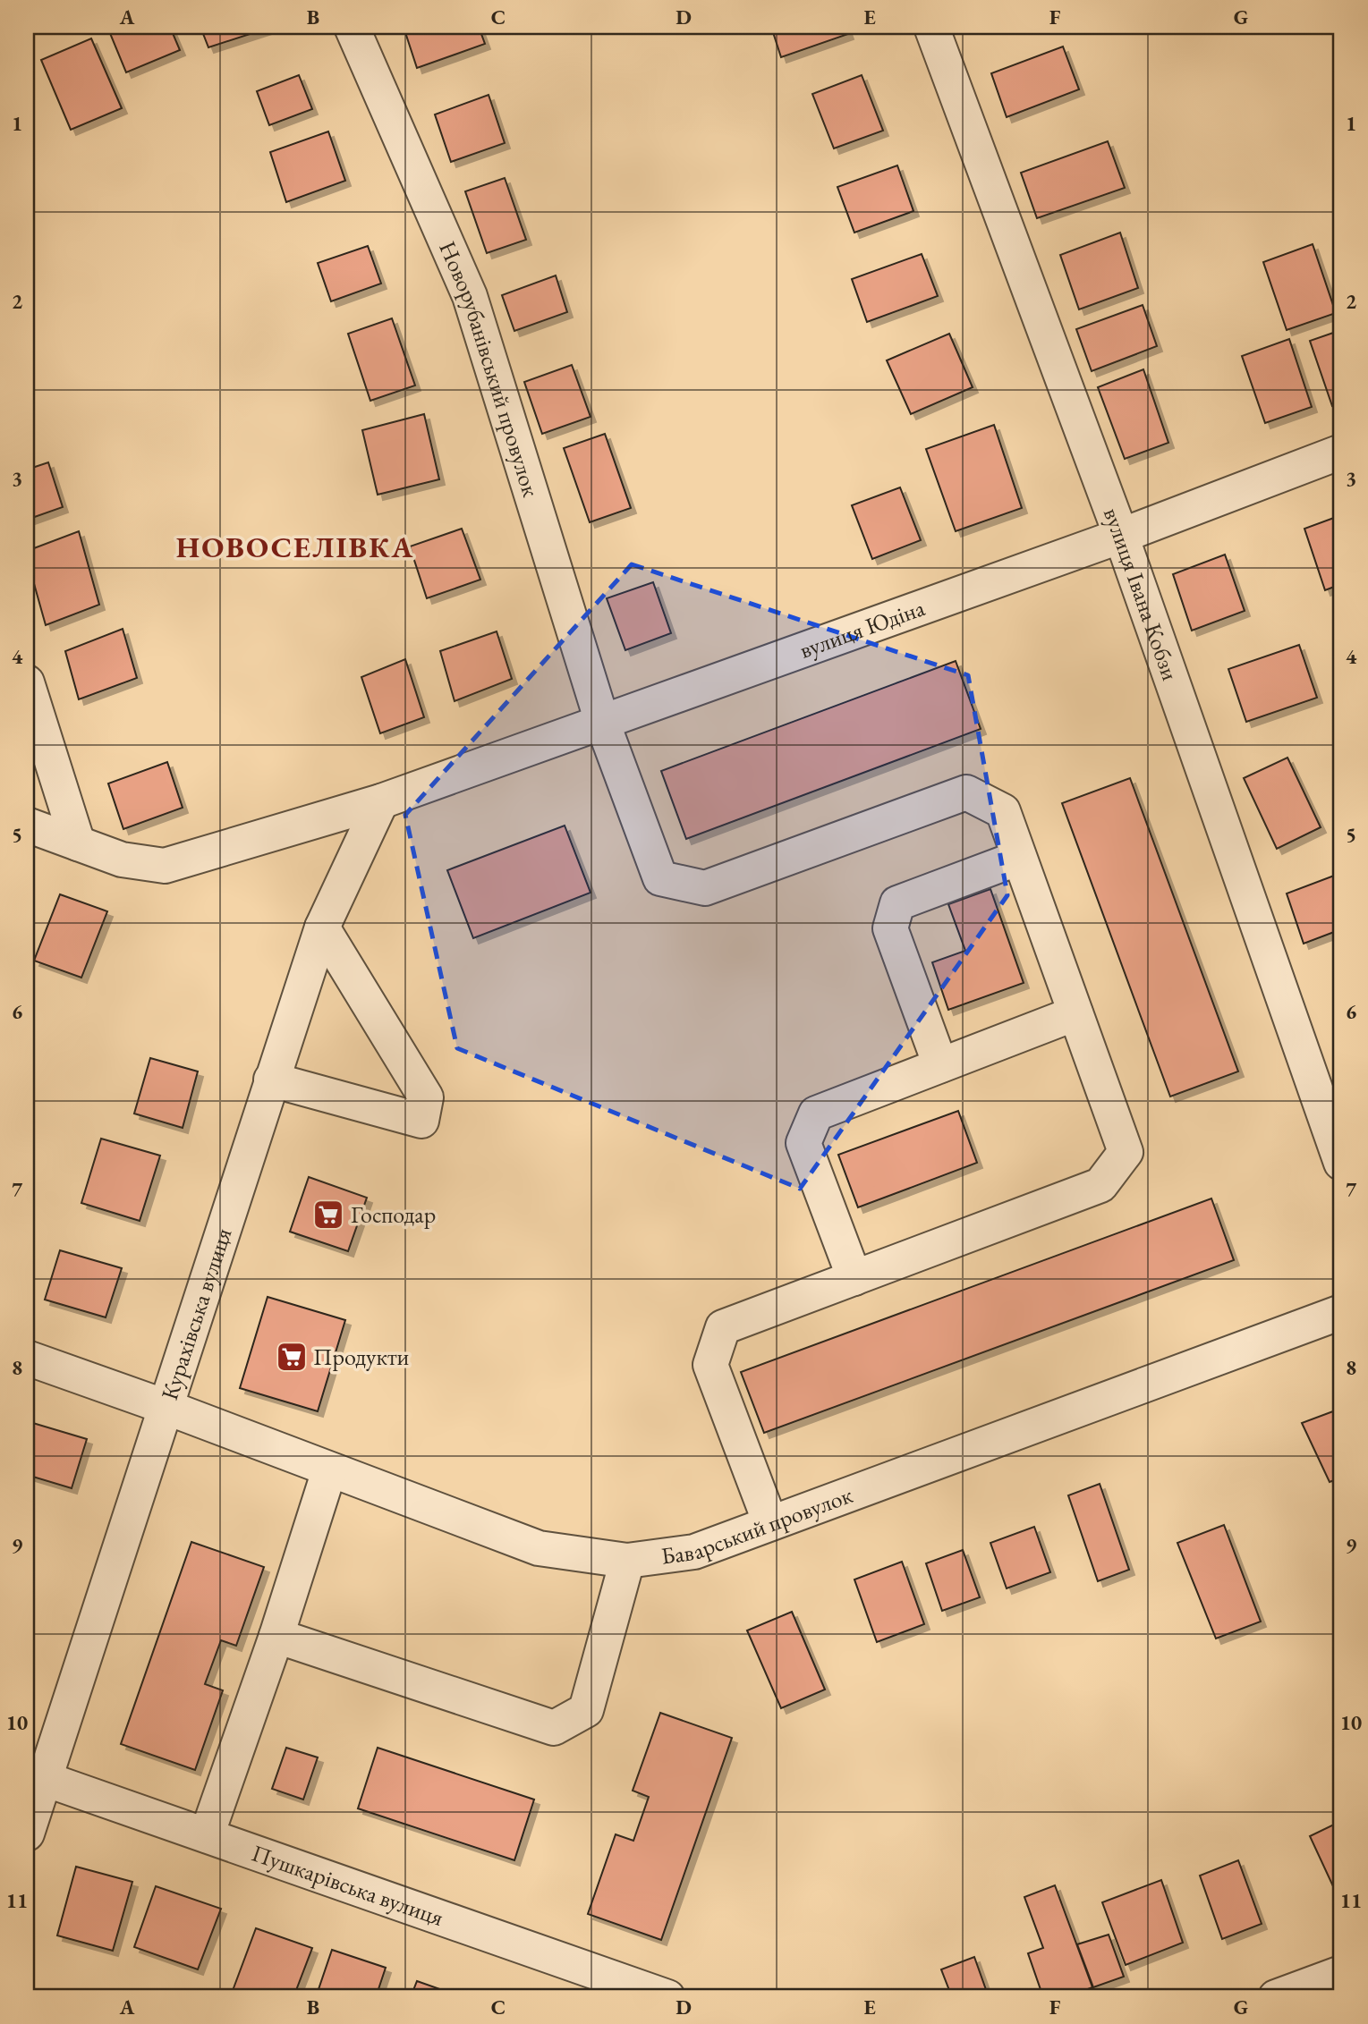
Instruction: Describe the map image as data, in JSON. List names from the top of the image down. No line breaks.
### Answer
{"streets":{"street":["Новорубанівський провулок","вулиця Івана Кобзи","вулиця Юдіна","Курахівська вулиця","Баварський провулок","Пушкарівська вулиця"]},"crossings":[["Новорубанівський провулок","вулиця Юдіна"],["вулиця Івана Кобзи","вулиця Юдіна"],["вулиця Юдіна","Курахівська вулиця"],["Курахівська вулиця","Баварський провулок"],["Курахівська вулиця","Пушкарівська вулиця"]],"districts":["НОВОСЕЛІВКА"],"places":{"supermarket":["Господар","Продукти"]},"grid":{"columns":["A","B","C","D","E","F","G"],"rows":["1","2","3","4","5","6","7","8","9","10","11"]}}
